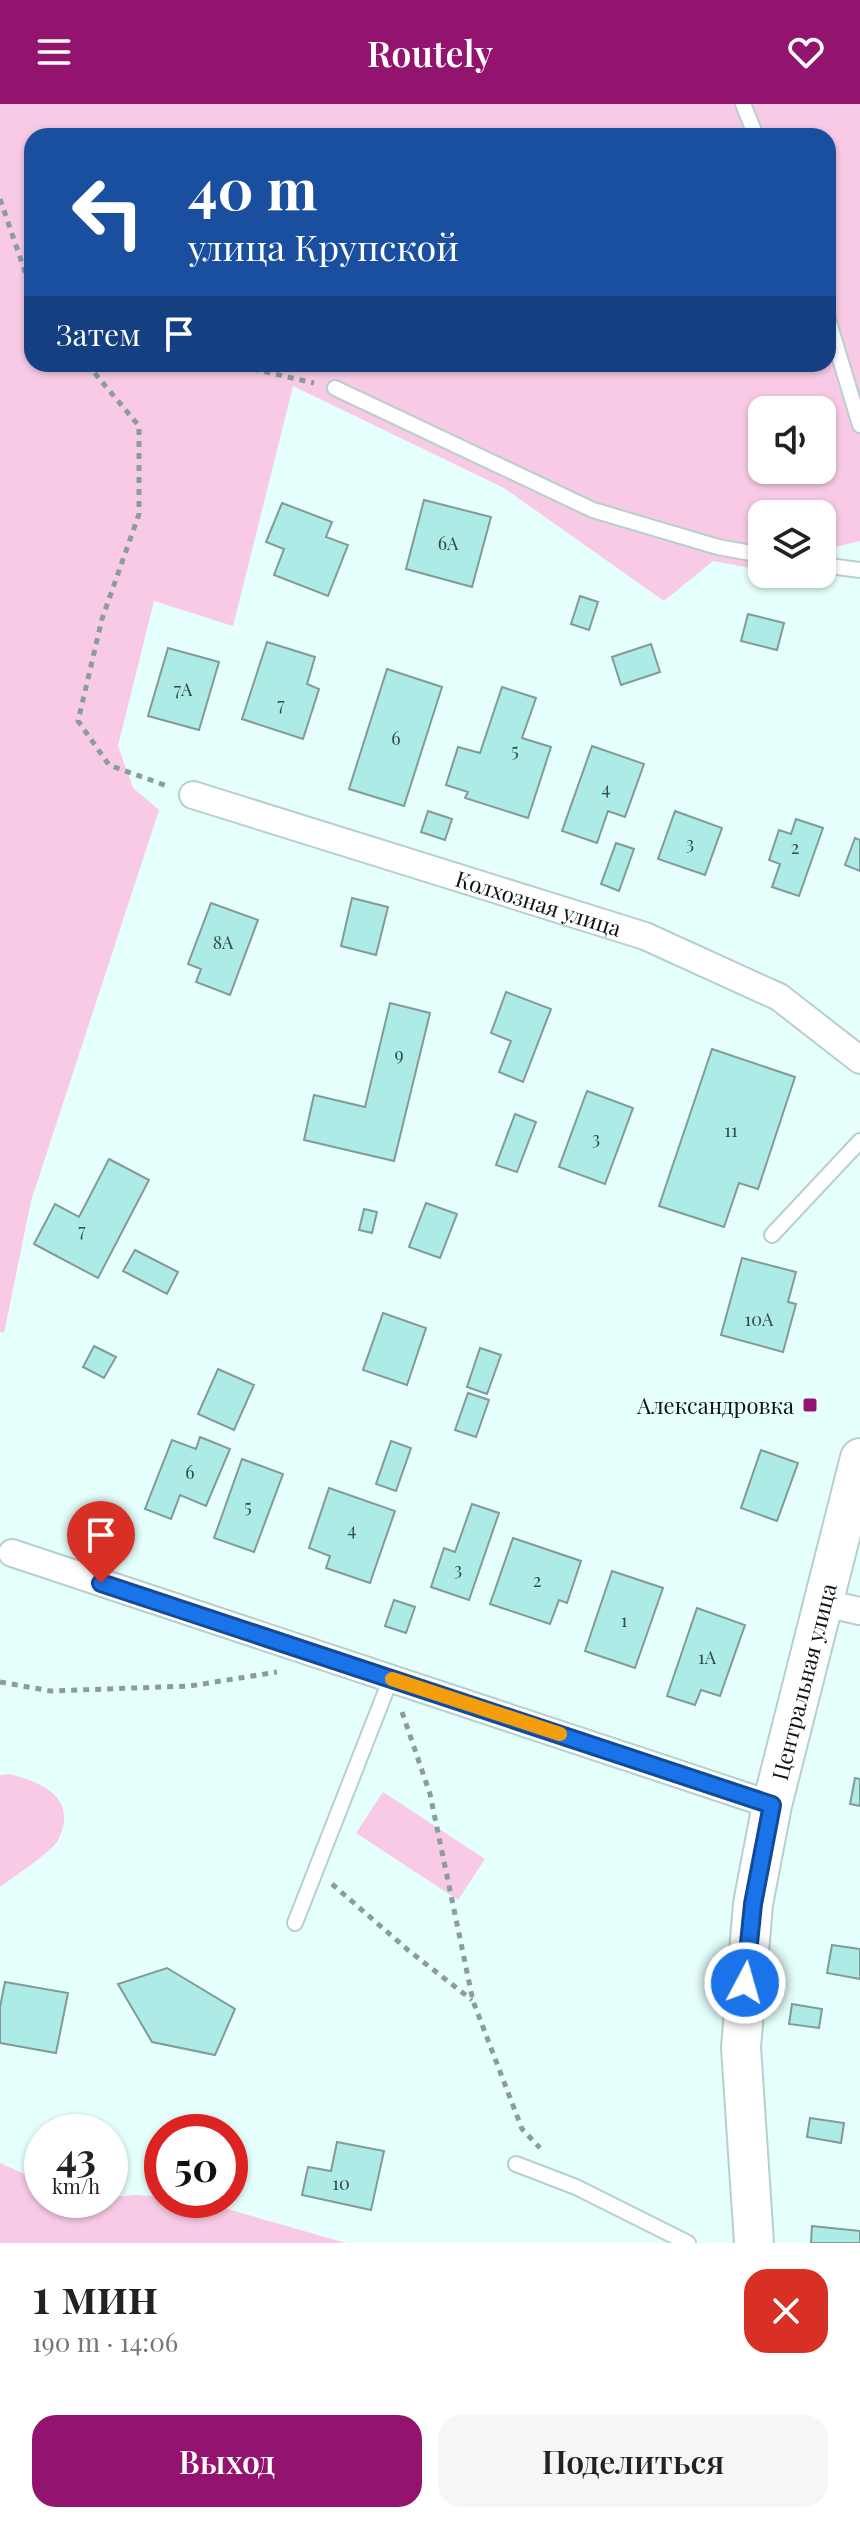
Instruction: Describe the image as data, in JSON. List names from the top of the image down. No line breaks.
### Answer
{"streets":{"main road":["Центральная улица"],"street":["Колхозная улица"]},"places":{"transit":["Александровка"]},"house_numbers":["6А","7А","7","6","5","4","3","2","8А","9","11","3","7","10А","6","5","4","3","2","1","1А","10"],"page":{"header":"Routely","turn":["40 m","улица Крупской"],"then":"Затем","speed":"43 km/h","limit":"50","heading":["1 мин","190 m · 14:06"],"buttons":["Выход","Поделиться"]}}
